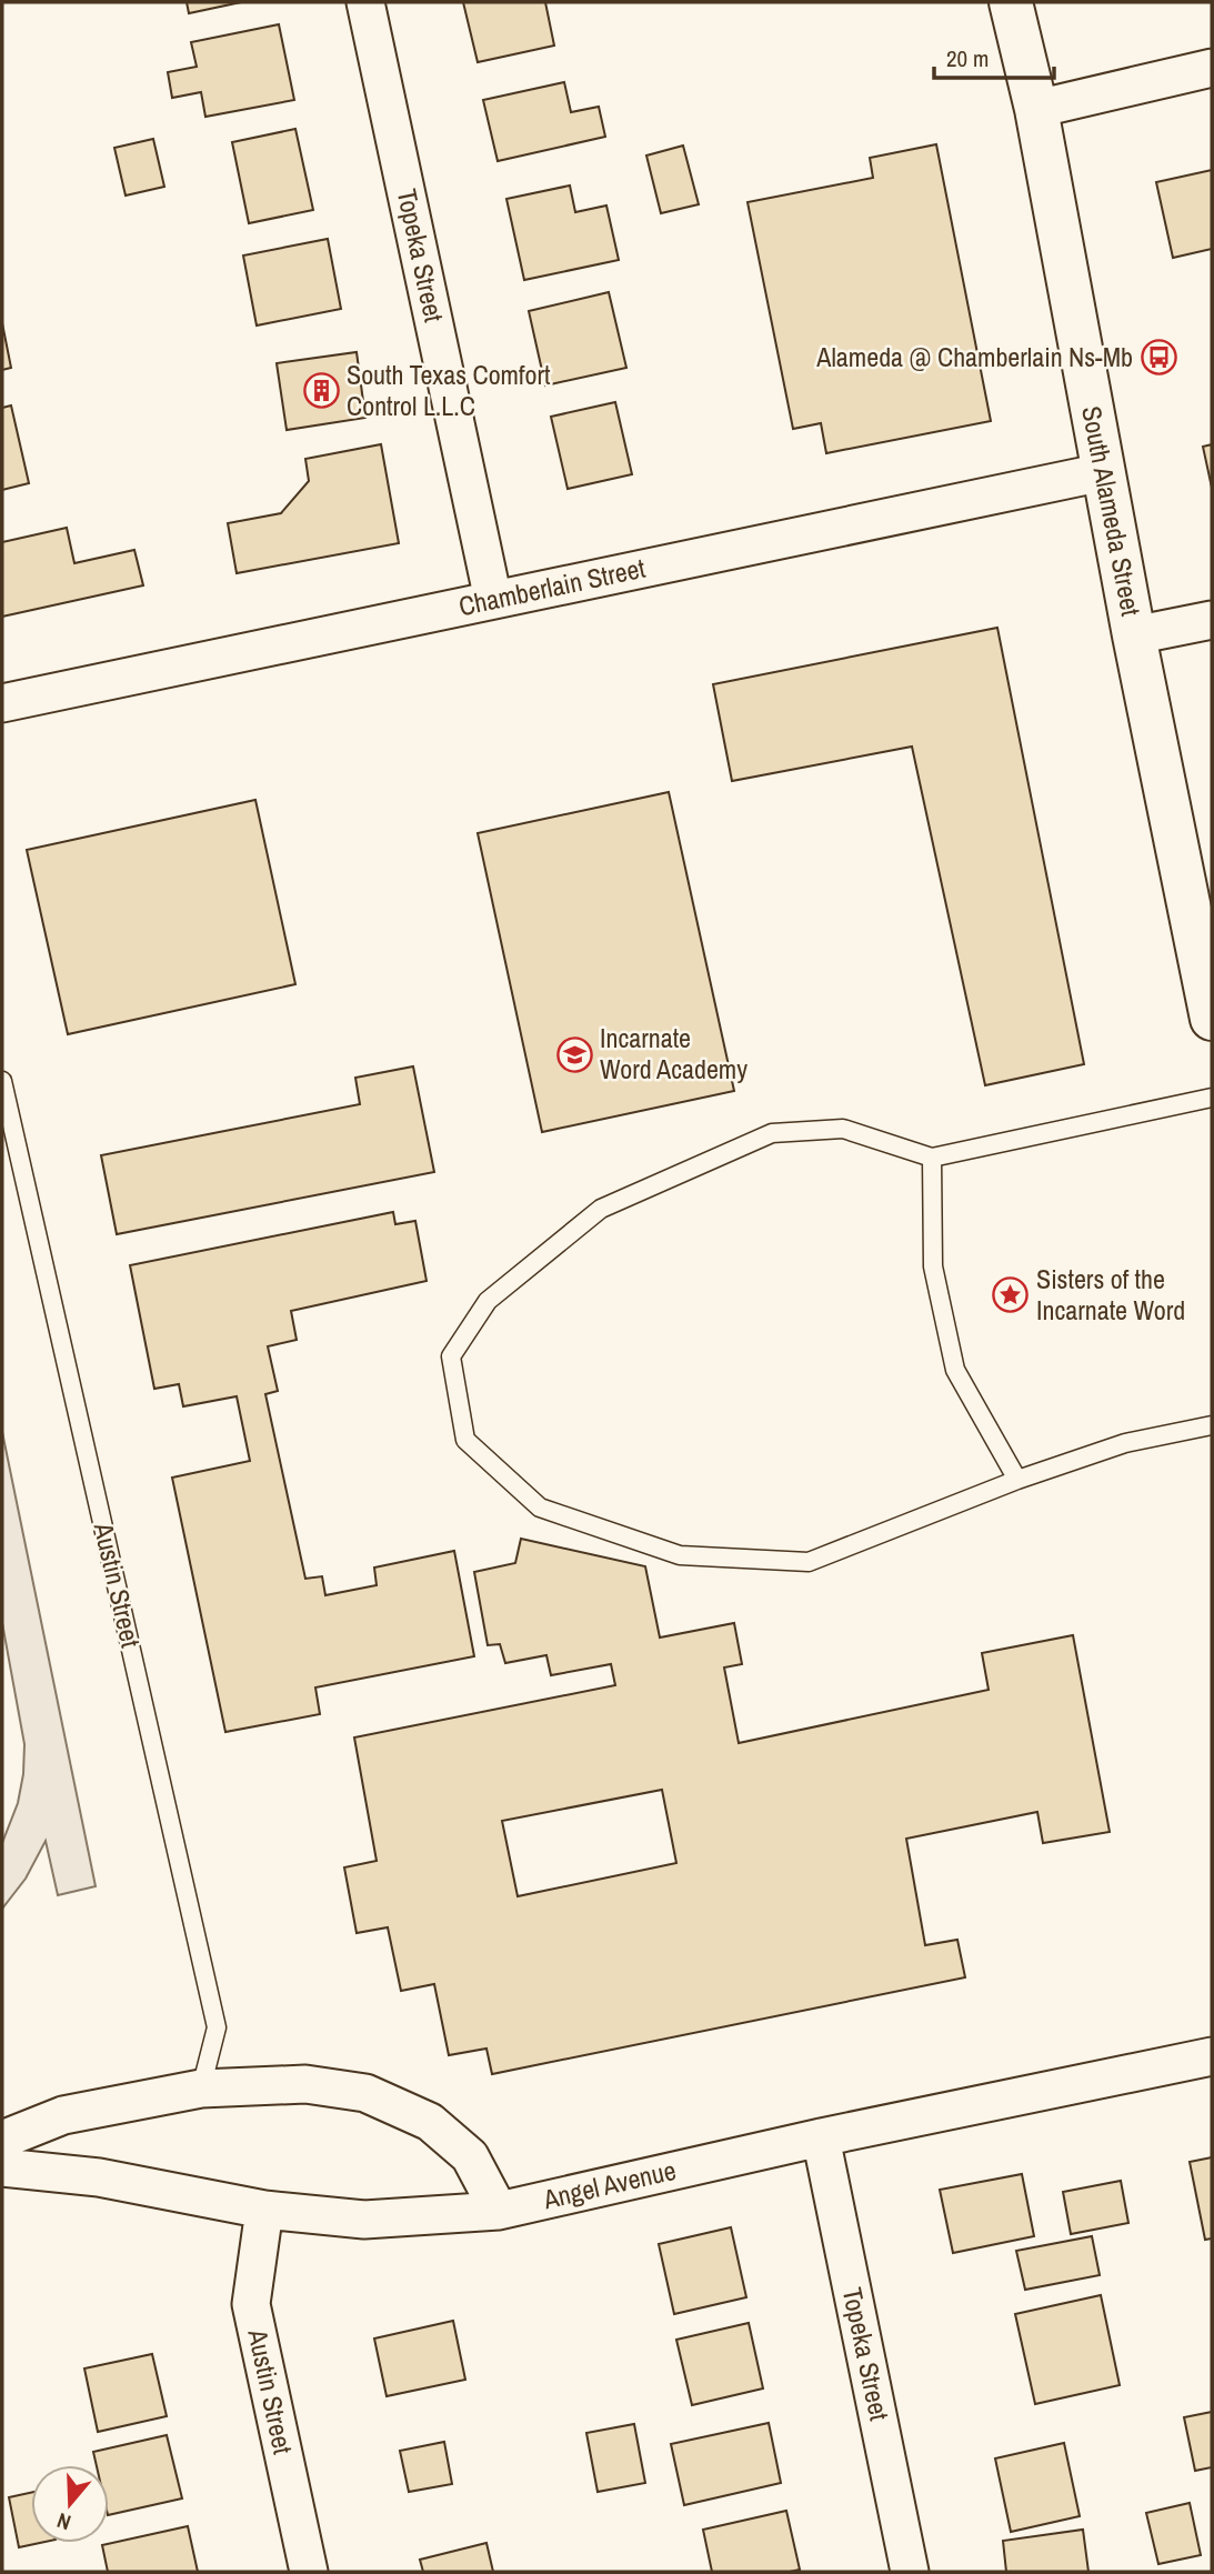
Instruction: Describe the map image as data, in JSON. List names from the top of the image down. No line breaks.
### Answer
{"streets":{"main road":["South Alameda Street"],"street":["Topeka Street","Chamberlain Street","Austin Street","Angel Avenue"]},"crossings":[["Topeka Street","Chamberlain Street"],["Topeka Street","Angel Avenue"],["South Alameda Street","Chamberlain Street"],["Austin Street","Angel Avenue"]],"places":{"bus stop":["Alameda @ Chamberlain Ns-Mb"],"building":["South Texas Comfort Control L.L.C"],"school or university":["Incarnate Word Academy"],"place":["Sisters of the Incarnate Word"]},"scale_bar":"20 m","north":"bottom"}
